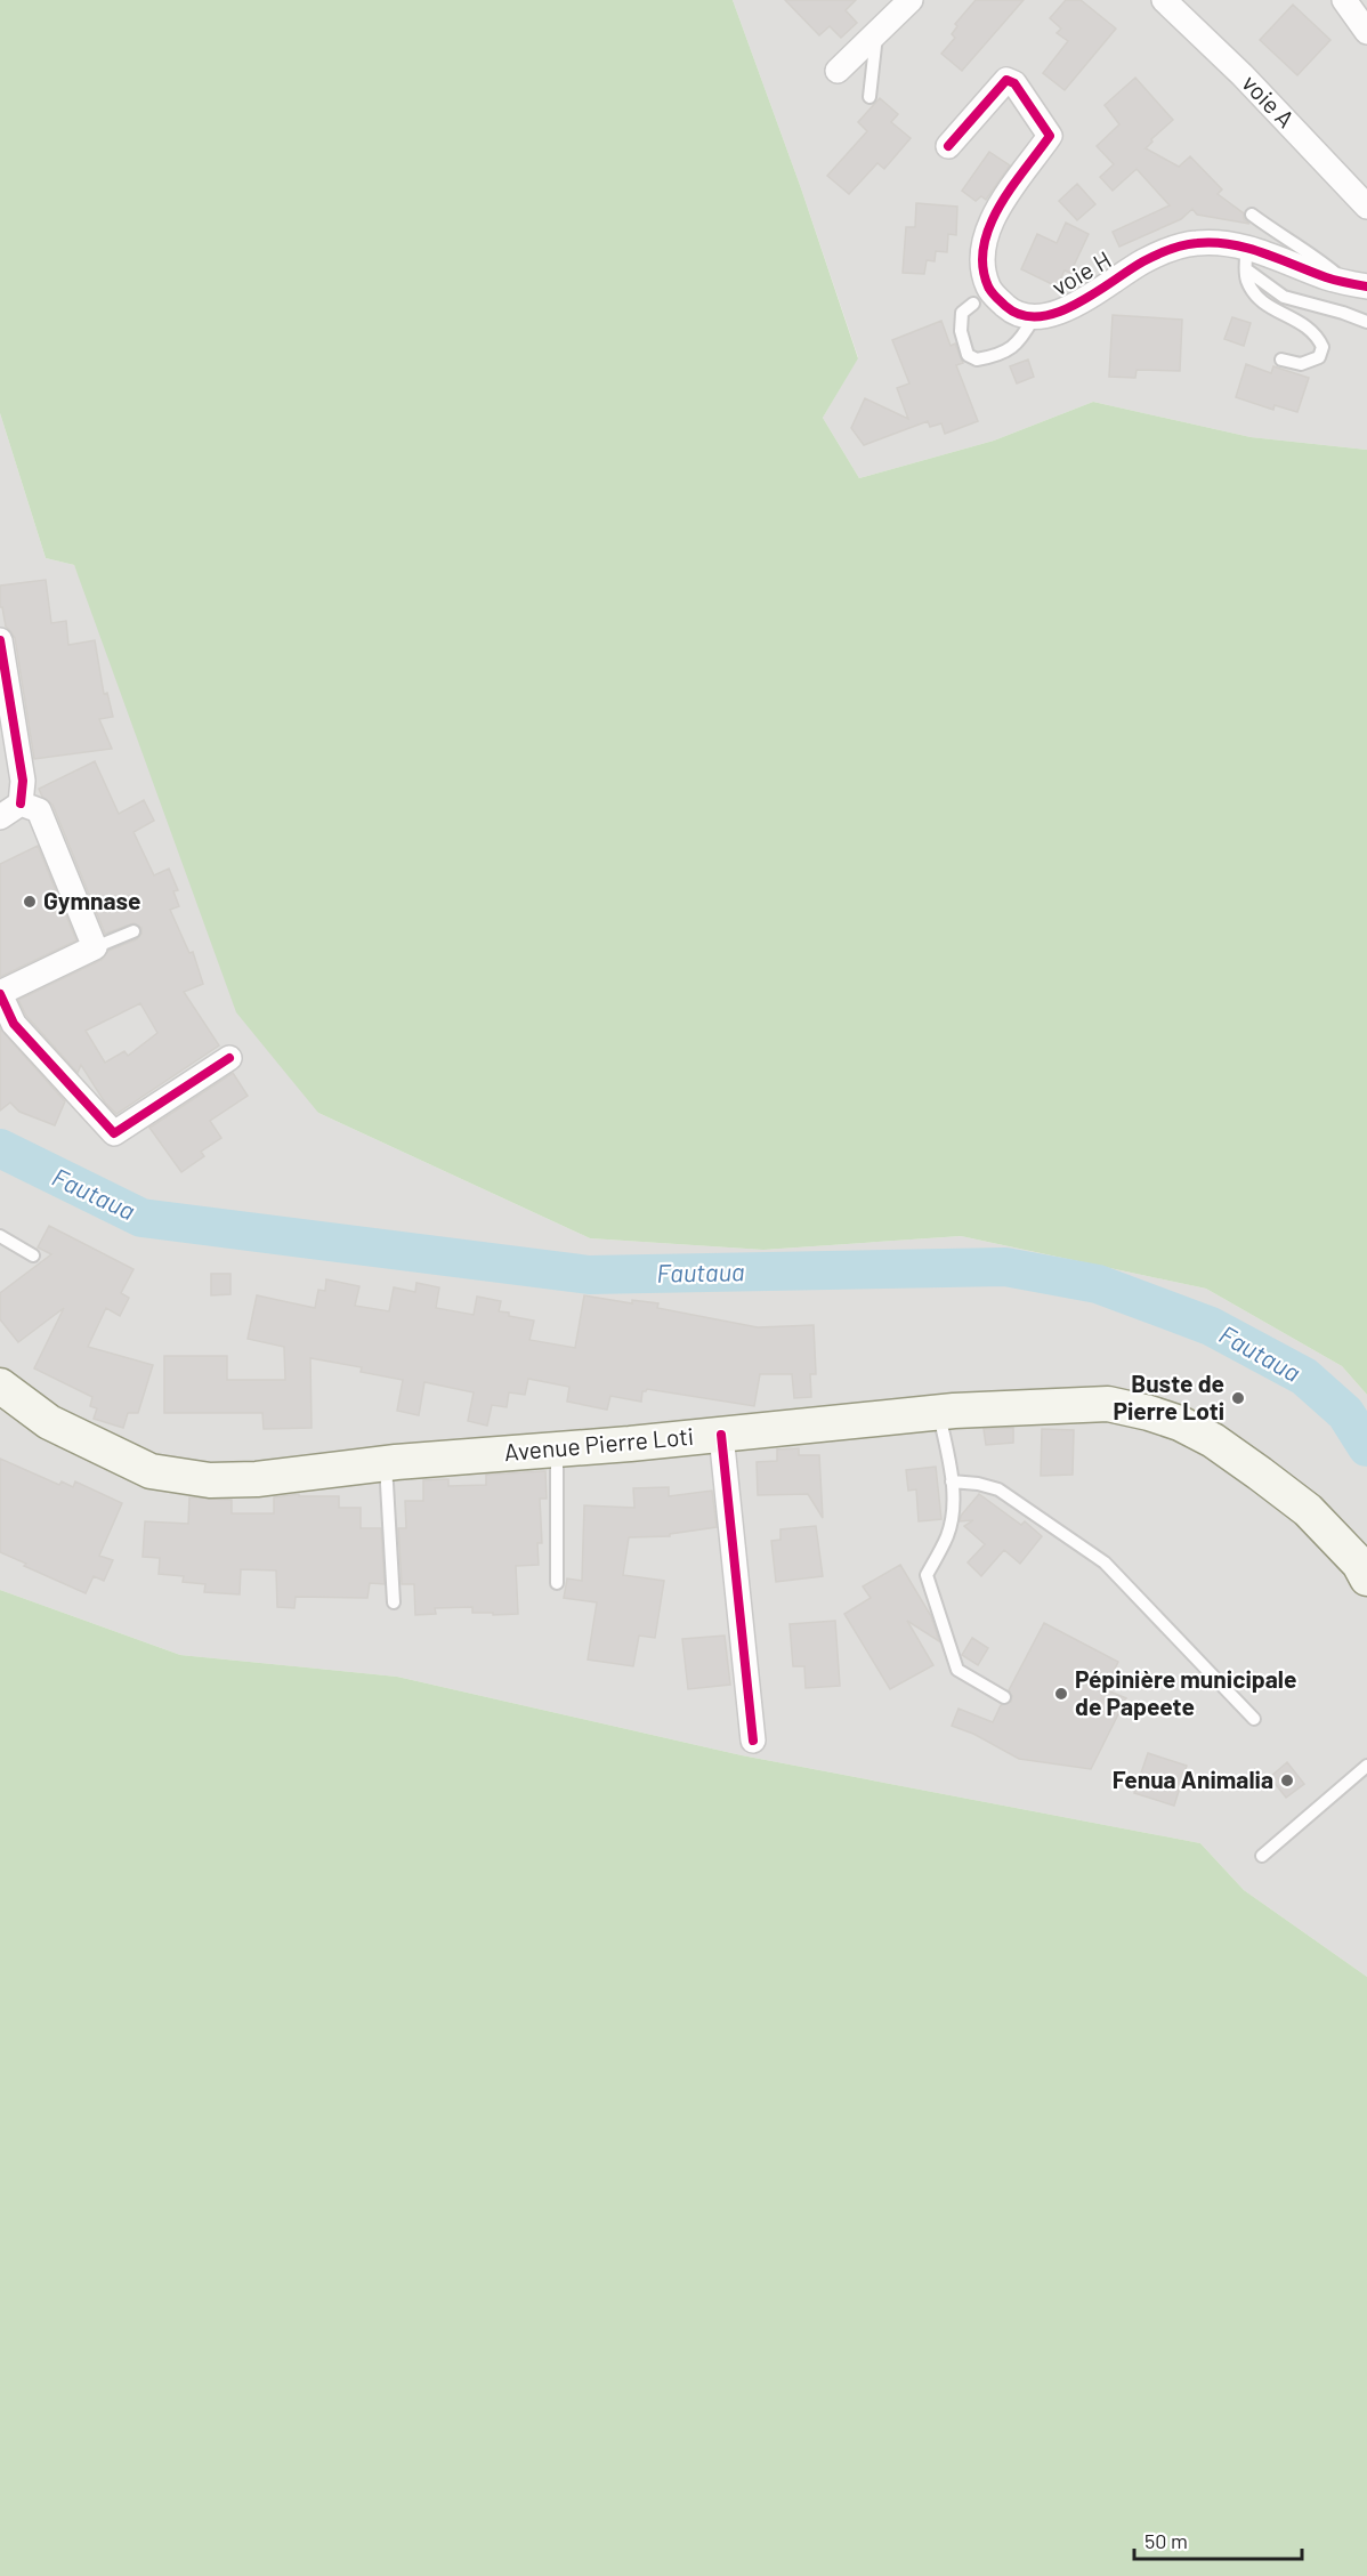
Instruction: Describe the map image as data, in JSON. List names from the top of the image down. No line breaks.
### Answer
{"streets":{"main road":["Avenue Pierre Loti"],"street":["voie A","voie H"]},"water":["Fautaua"],"places":["Gymnase","Buste de Pierre Loti","Pépinière municipale de Papeete","Fenua Animalia"],"scale_bar":"50 m"}
